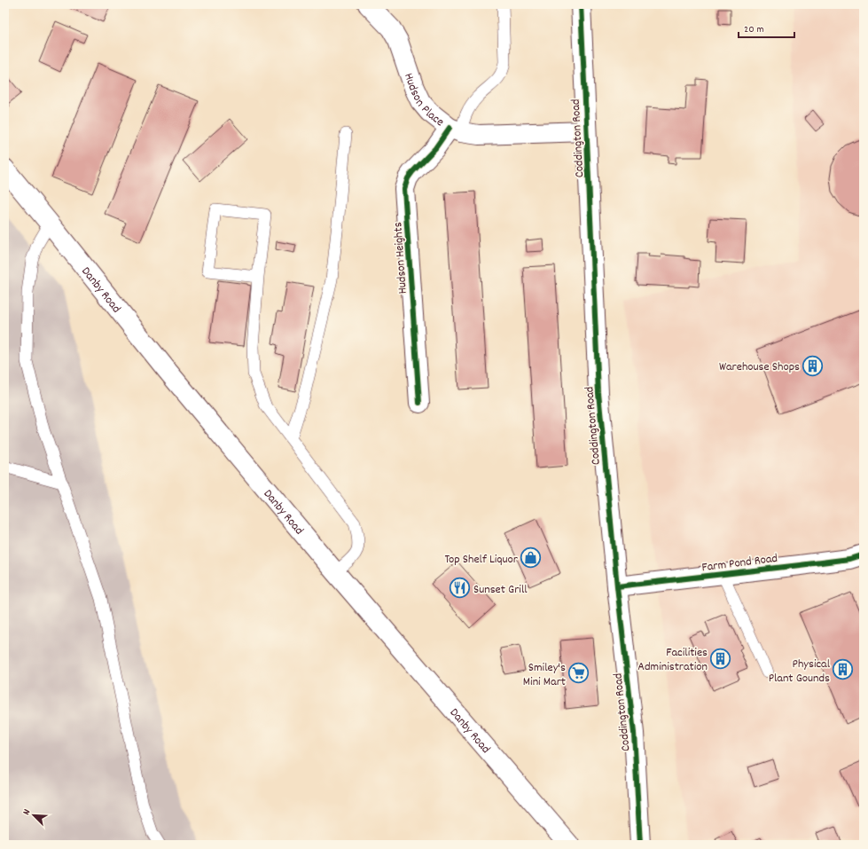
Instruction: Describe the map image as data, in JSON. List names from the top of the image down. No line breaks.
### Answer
{"streets":{"street":["Hudson Place","Coddington Road","Hudson Heights","Danby Road","Farm Pond Road"]},"crossings":[["Hudson Place","Coddington Road"],["Hudson Place","Hudson Heights"],["Coddington Road","Farm Pond Road"]],"places":{"building":["Warehouse Shops","Facilities Administration","Physical Plant Gounds"],"shop":["Top Shelf Liquor"],"restaurant":["Sunset Grill"],"supermarket":["Smiley's Mini Mart"]},"scale_bar":"20 m","north":"top left"}
